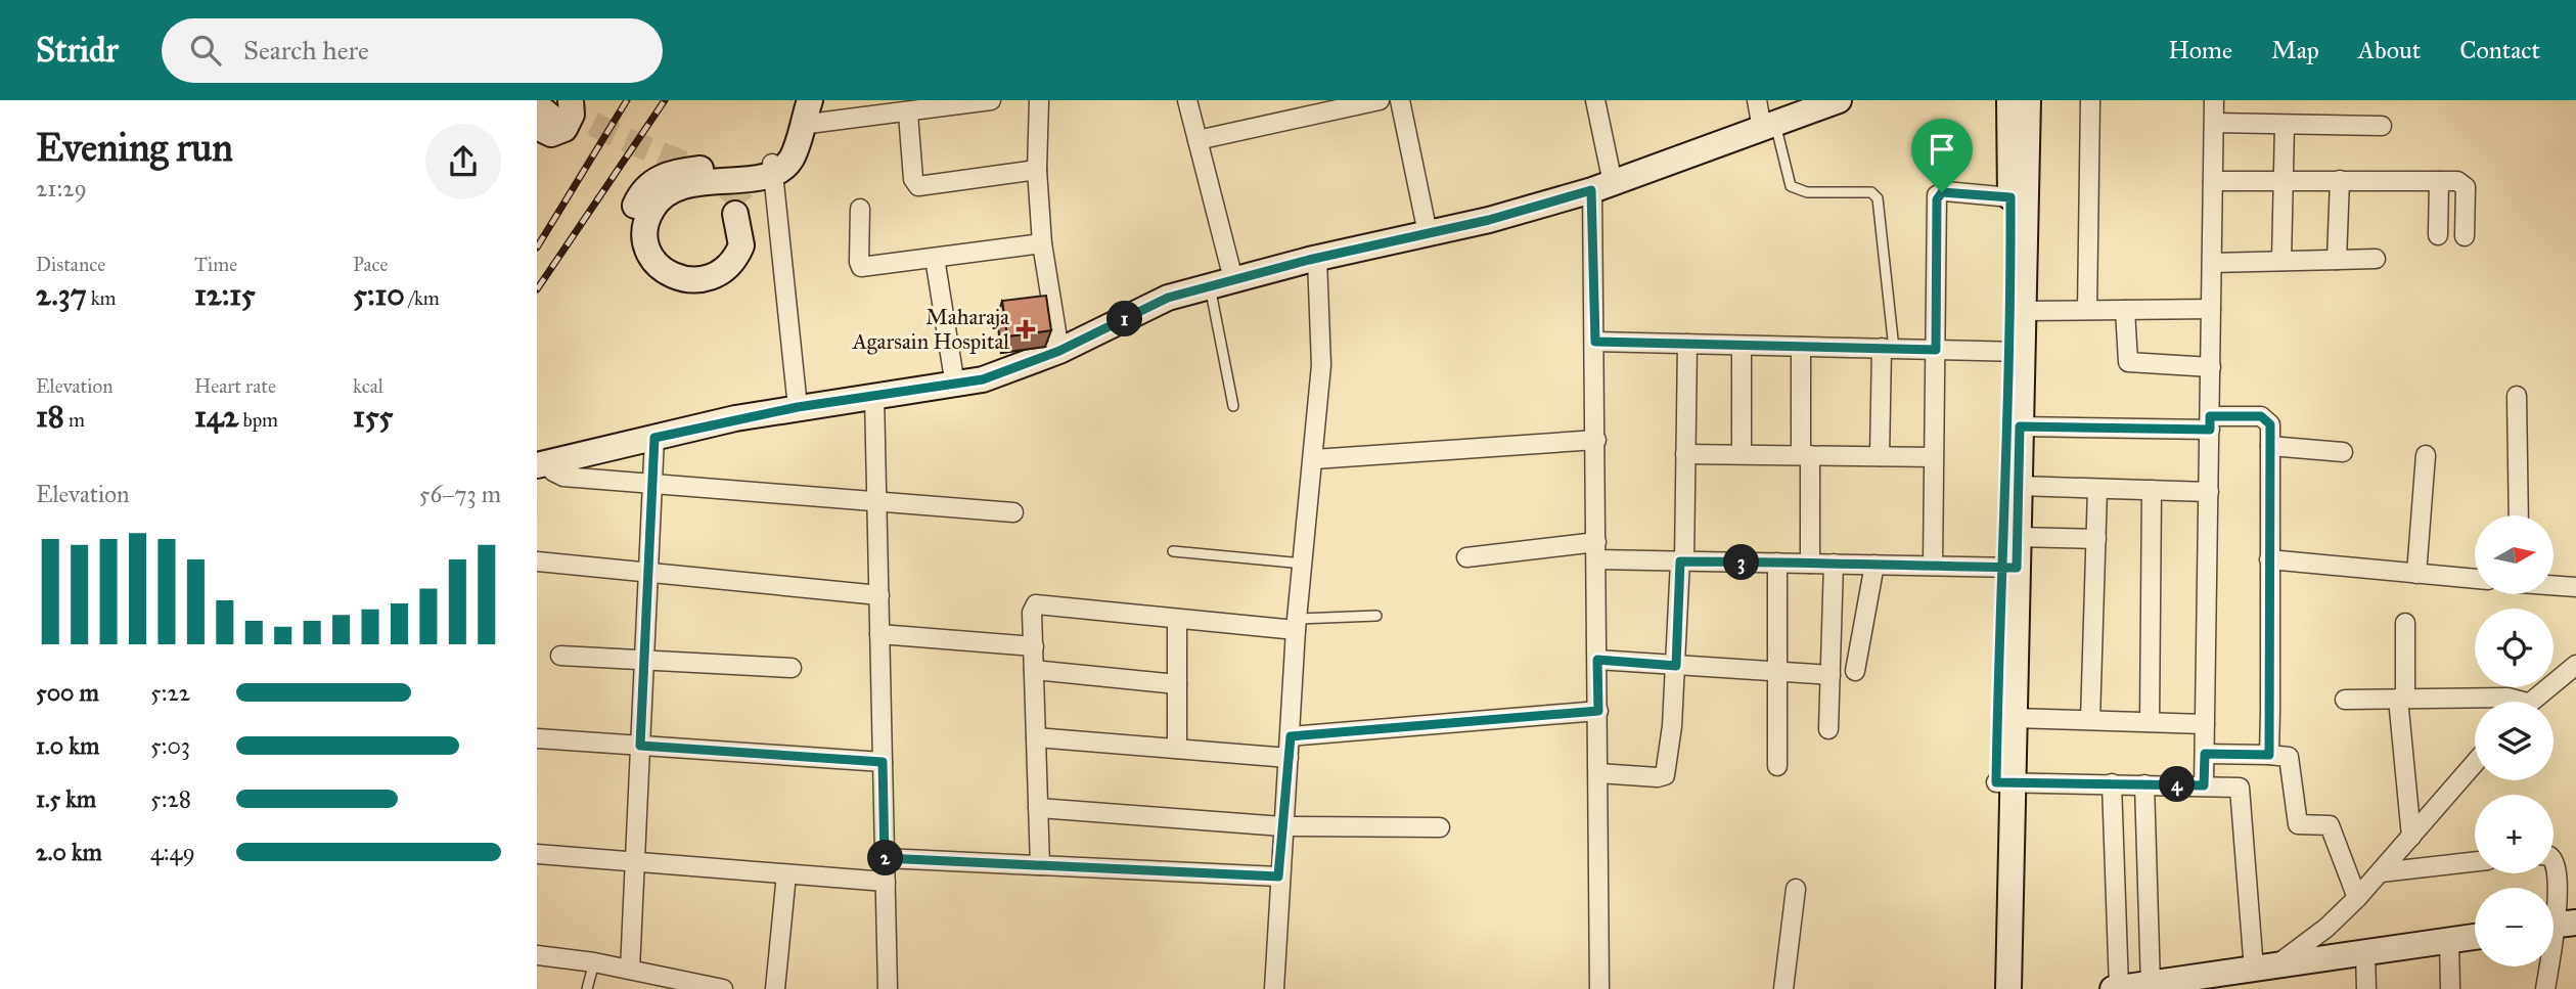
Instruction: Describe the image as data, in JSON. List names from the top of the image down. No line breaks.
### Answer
{"places":{"health":["Maharaja Agarsain Hospital"]},"north":"right","page":{"header":"Stridr","search":"Search here","nav":["Home","Map","About","Contact"],"heading":["Evening run","21:29"],"stats":[["Distance","2.37 km"],["Time","12:15"],["Pace","5:10 /km"],["Elevation","18 m"],["Heart rate","142 bpm"],["kcal","155"]],"pins":["1","3","4","2"],"chart":["Elevation","56–73 m"],"map_buttons":["+","−"],"list":[{"name":"500 m","note":"5:22"},{"name":"1.0 km","note":"5:03"},{"name":"1.5 km","note":"5:28"},{"name":"2.0 km","note":"4:49"}]}}
